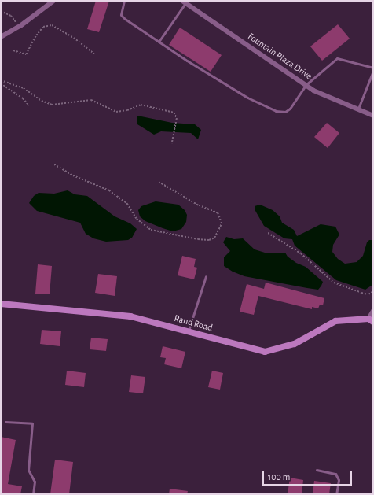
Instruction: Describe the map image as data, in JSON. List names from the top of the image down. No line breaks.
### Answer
{"streets":{"street":["Fountain Plaza Drive","Rand Road"]},"scale_bar":"100 m"}
